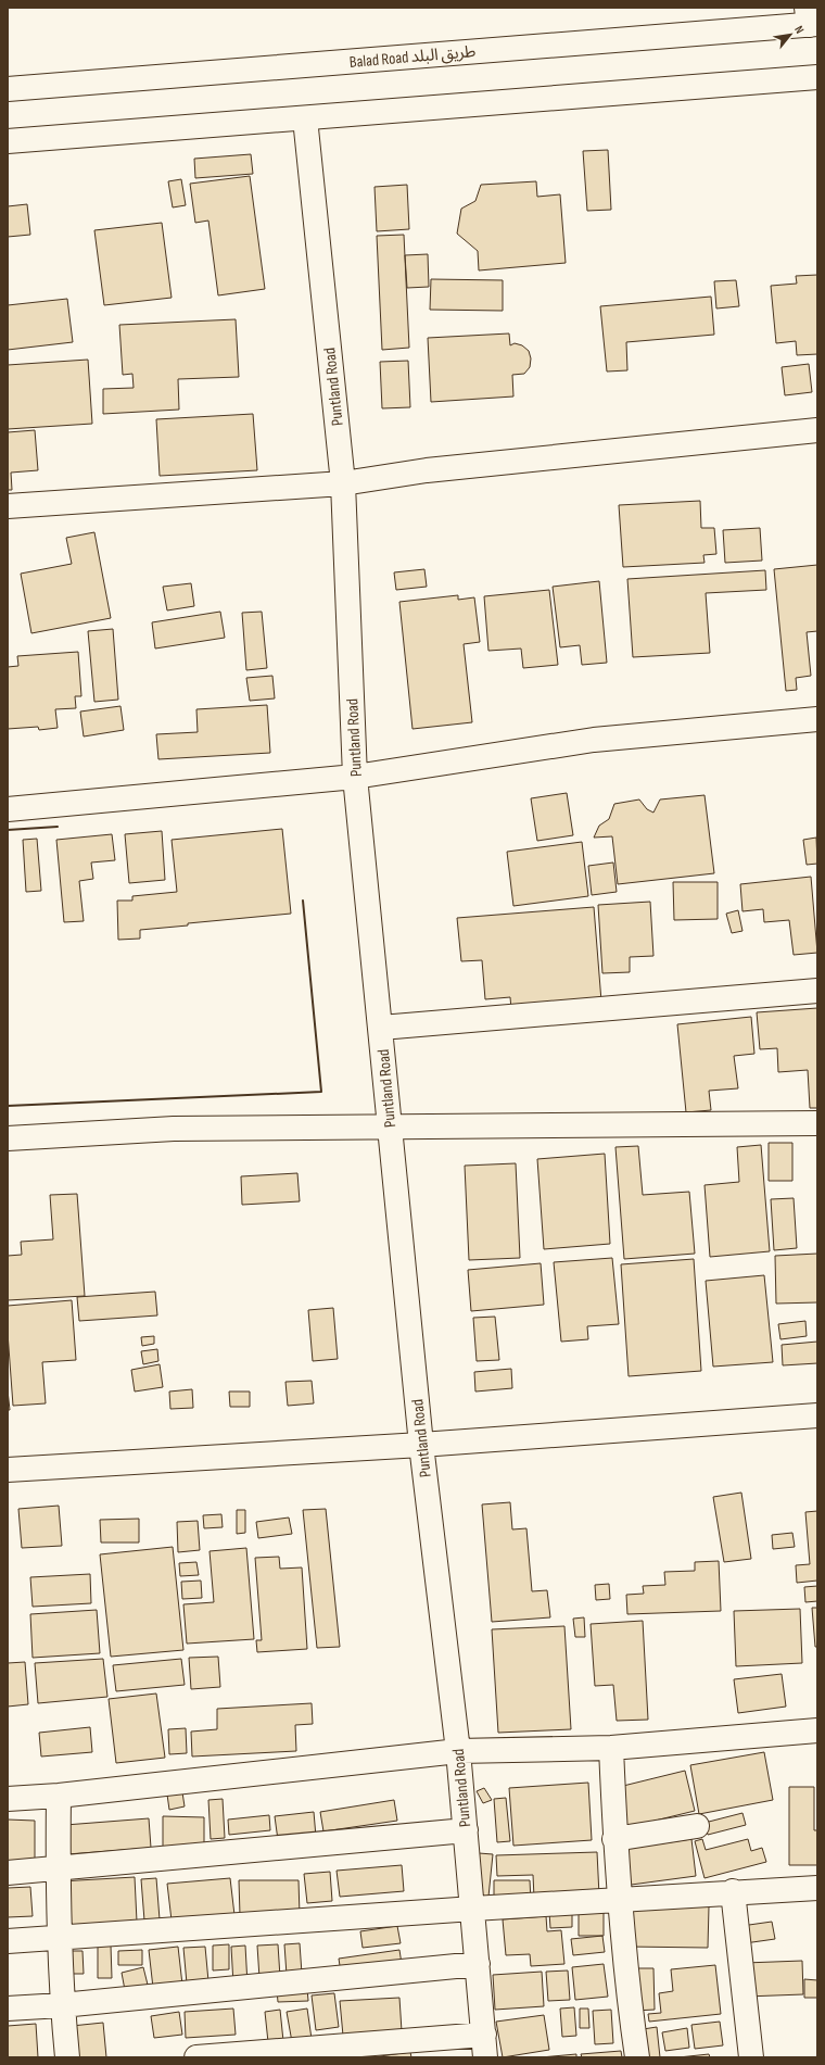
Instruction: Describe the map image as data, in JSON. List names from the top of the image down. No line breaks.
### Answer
{"streets":{"main road":["Balad Road طريق البلد","Puntland Road"]},"north":"top right"}
